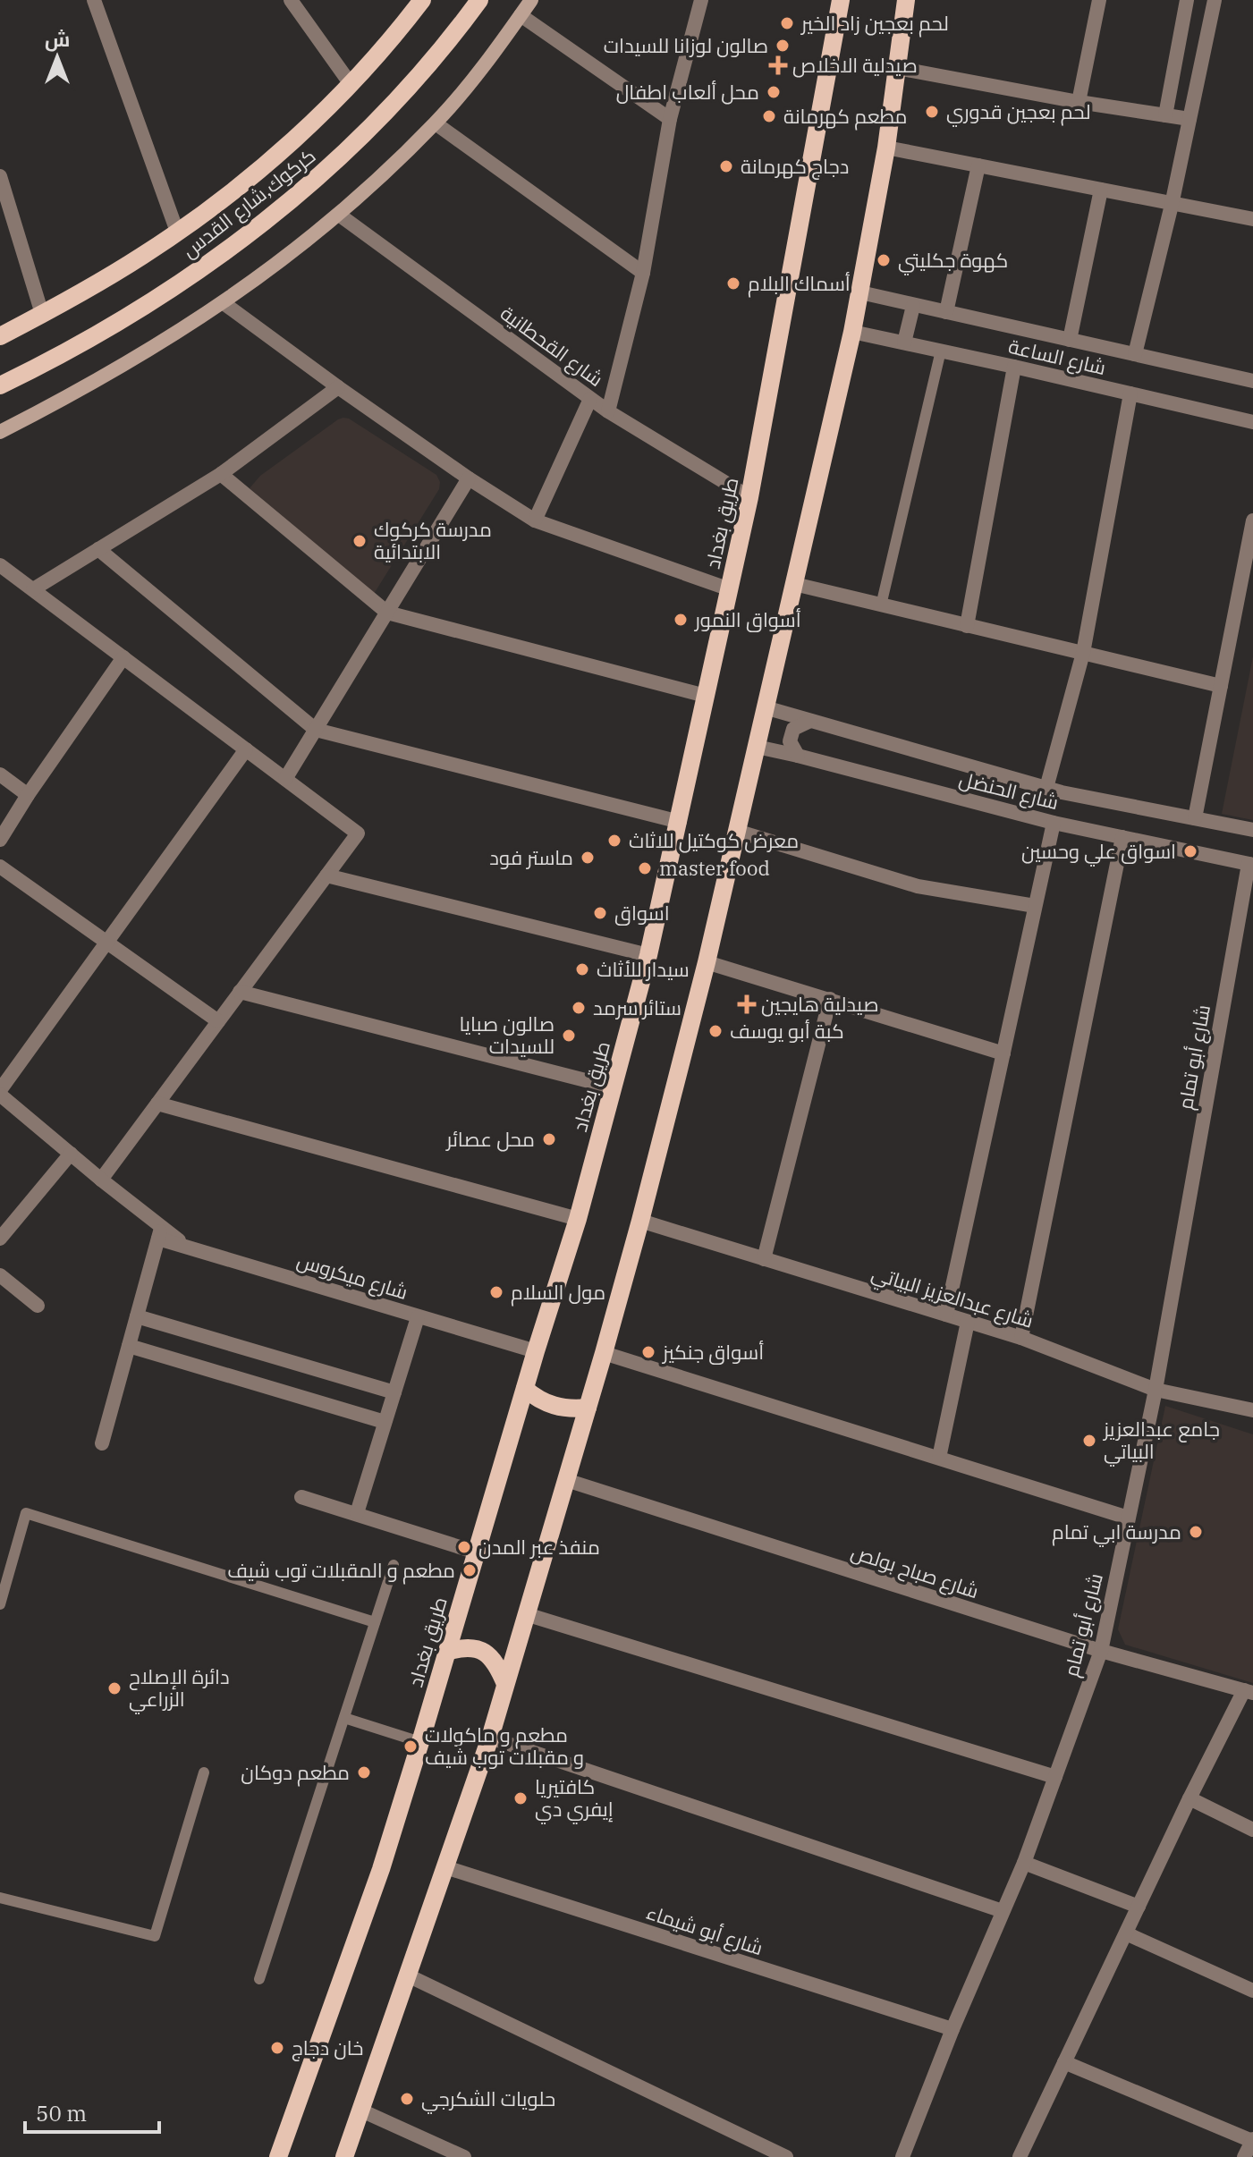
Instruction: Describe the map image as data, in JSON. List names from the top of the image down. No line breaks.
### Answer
{"streets":{"main road":["كركوك,شارع القدس","طريق بغداد"],"street":["شارع القحطانية","شارع الساعة","شارع الحنضل","شارع أبو تمام","شارع ميكروس","شارع عبدالعزيز البياتي","شارع صباح بولص","شارع أبو شيماء"]},"crossings":[["شارع القحطانية","طريق بغداد"],["طريق بغداد","شارع ميكروس"],["شارع الحنضل","شارع أبو تمام"],["شارع أبو تمام","شارع عبدالعزيز البياتي"],["شارع أبو تمام","شارع صباح بولص"],["شارع أبو تمام","شارع أبو شيماء"]],"places":{"other":["لحم بعجين زاد الخير","صالون لوزانا للسيدات","محل ألعاب اطفال","لحم بعجين قدوري","مطعم كهرمانة","دجاج كهرمانة","كهوة جكليتي","أسماك البلام","مدرسة كركوك الابتدائية","أسواق النمور","معرض كوكتيل للاثاث","اسواق علي وحسين","ماستر فود","master food","اسواق","سيدار للأثاث","ستائر سرمد","كبة أبو يوسف","صالون صبايا للسيدات","محل عصائر","مول السلام","أسواق جنكيز","جامع عبدالعزيز البياتي","مدرسة ابي تمام","منفذ عبر المدن","مطعم و المقبلات توب شيف","دائرة الإصلاح الزراعي","مطعم و ماكولات و مقبلات توب شيف","مطعم دوكان","كافتيريا إيفري دي","خان دجاج","حلويات الشكرجي"],"health":["صيدلية الاخلاص","صيدلية هايجين"]},"scale_bar":"50 m","north":"top"}
